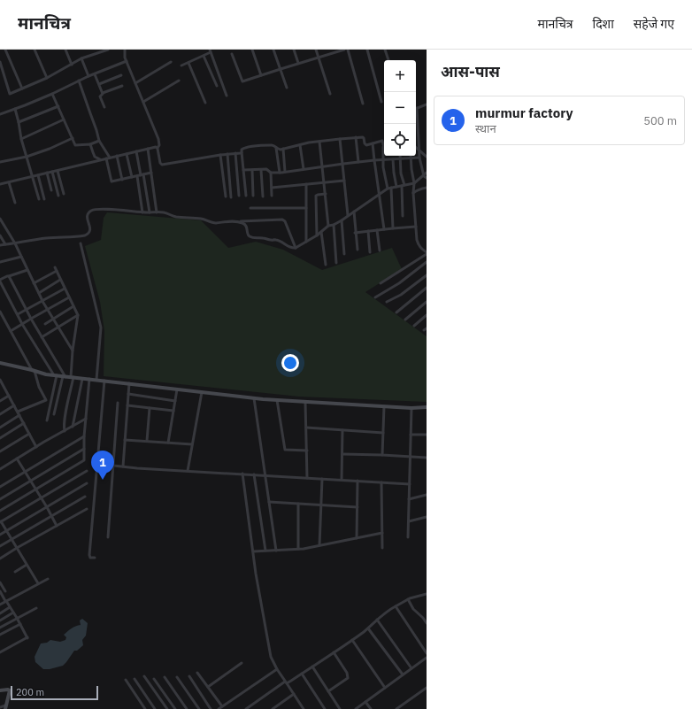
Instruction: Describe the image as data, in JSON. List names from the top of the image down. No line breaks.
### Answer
{"scale_bar":"200 m","page":{"header":"मानचित्र","nav":["मानचित्र","दिशा","सहेजे गए"],"heading":"आस-पास","map_buttons":["+","−"],"list":[{"mark":"1","name":"murmur factory","note":"स्थान","value":"500 m"}],"pins":"1","scale":"200 m"}}
